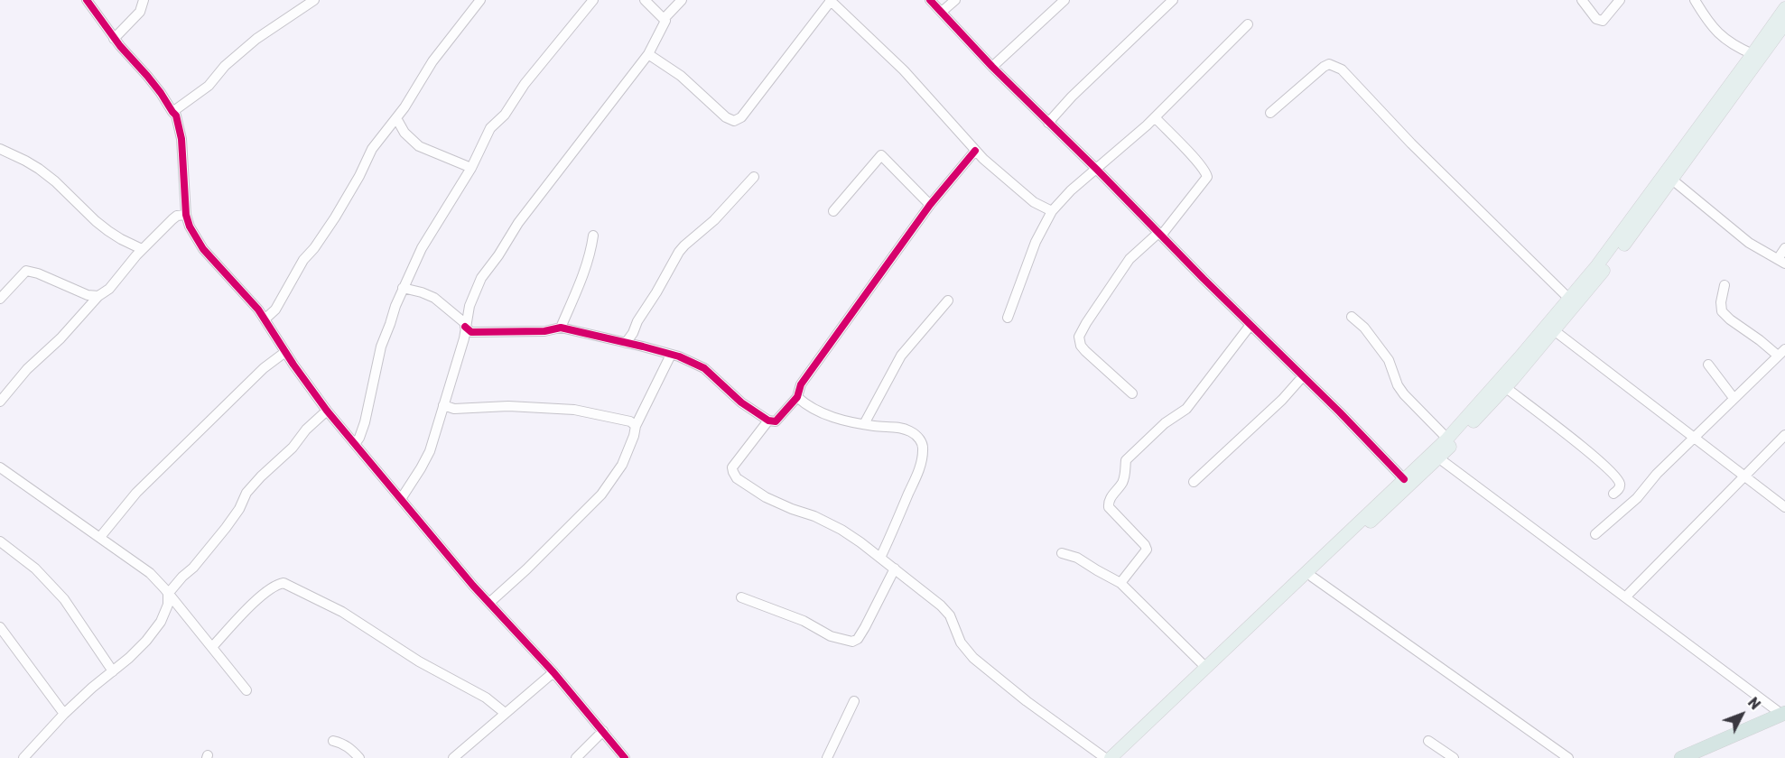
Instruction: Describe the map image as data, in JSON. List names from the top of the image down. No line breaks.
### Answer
{"north":"top right"}
